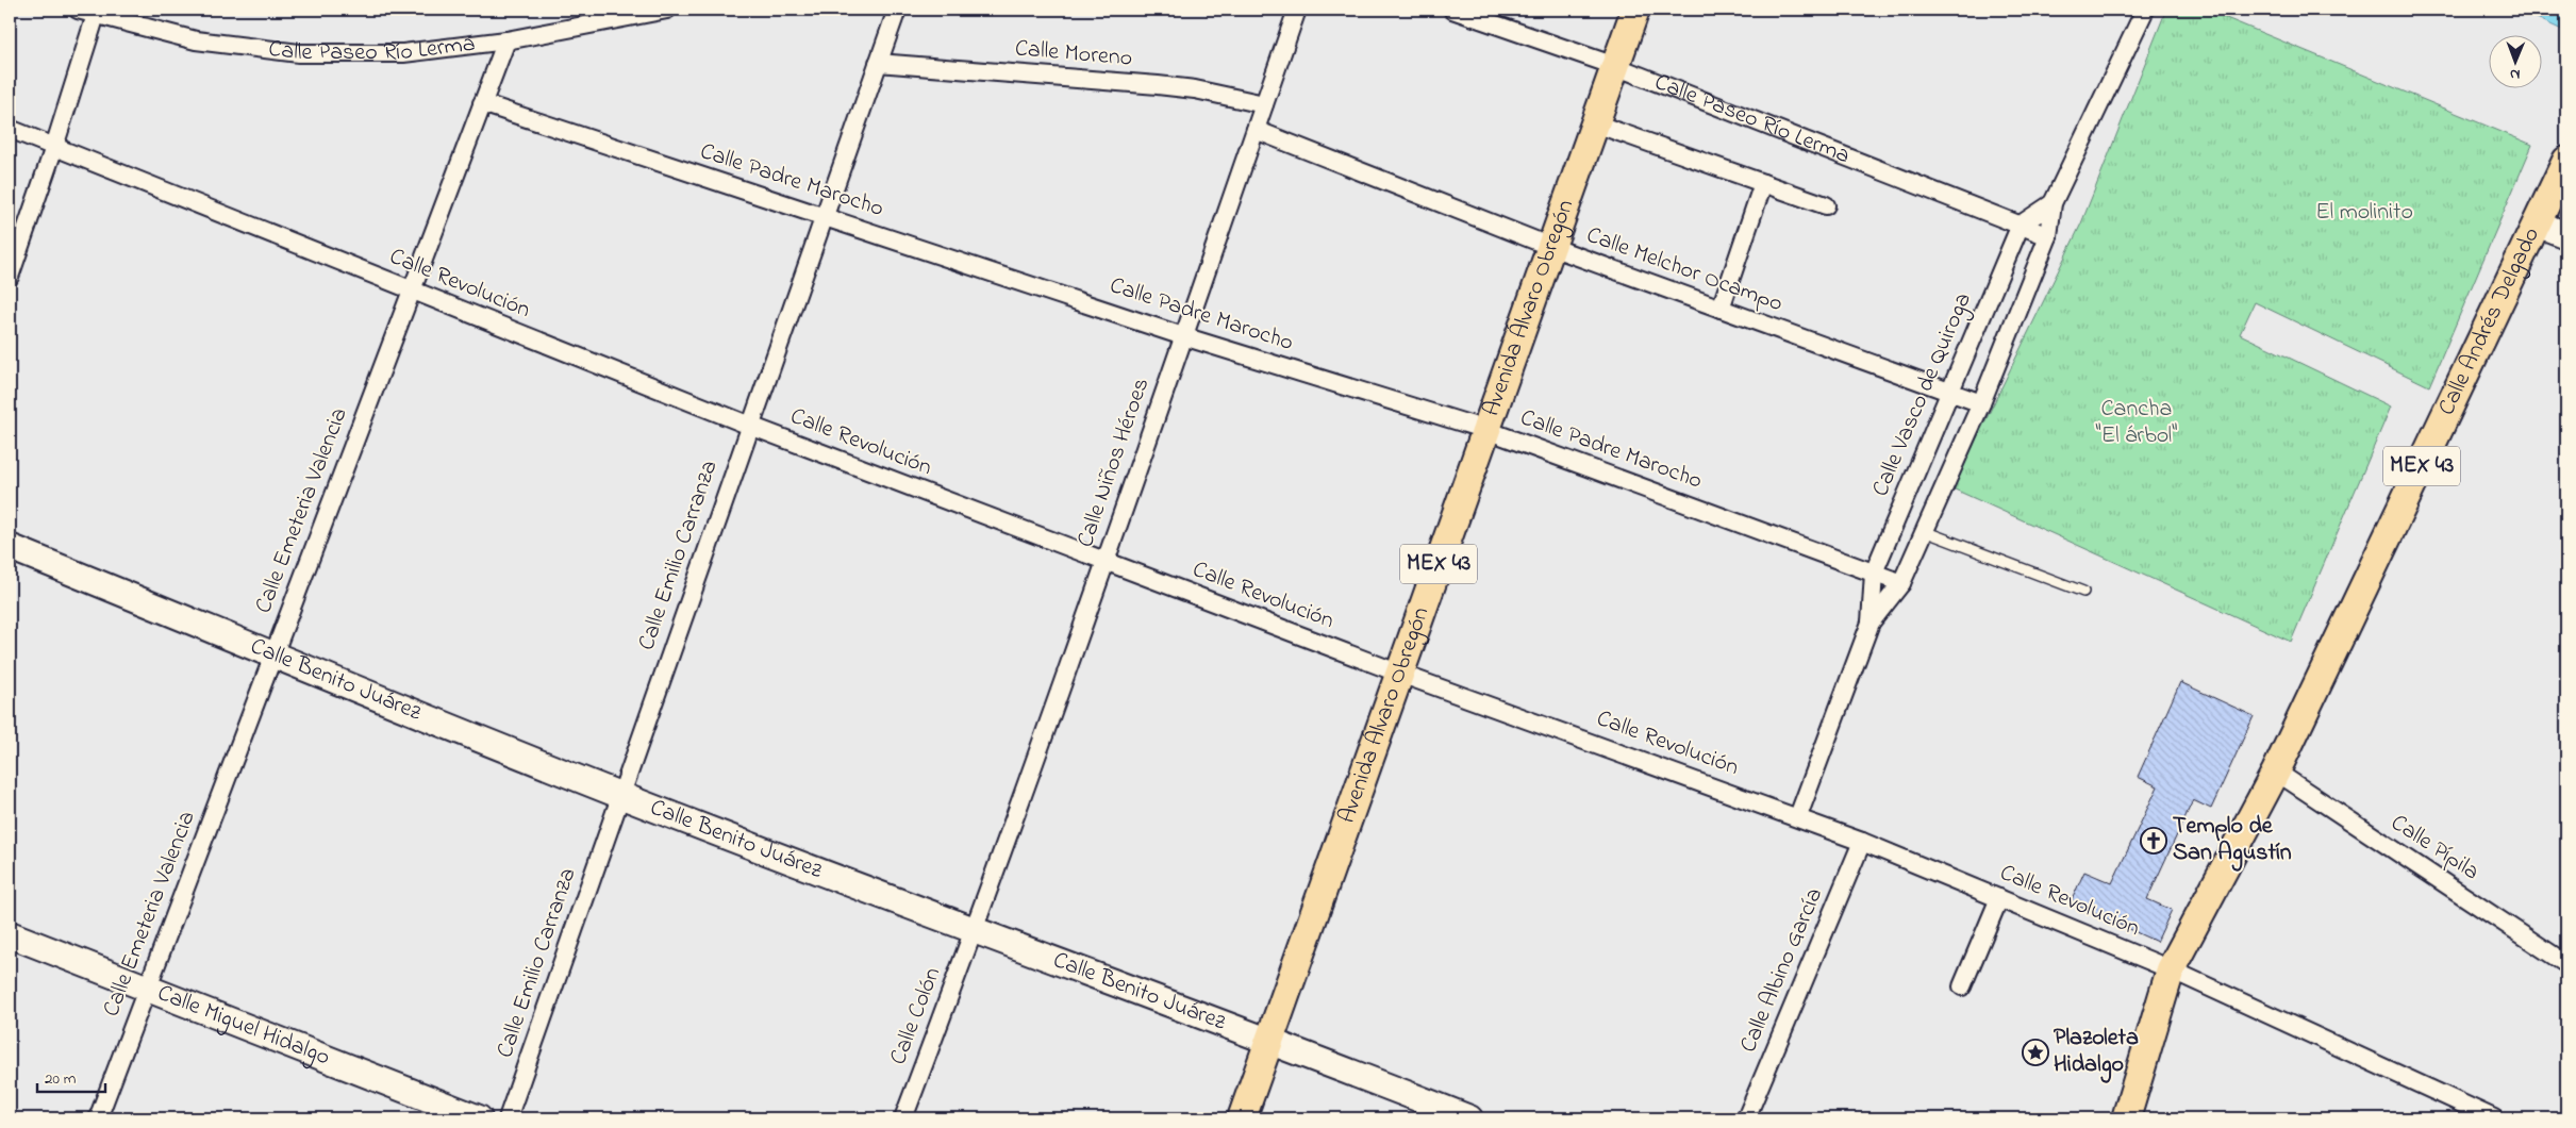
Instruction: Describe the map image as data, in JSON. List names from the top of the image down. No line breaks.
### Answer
{"streets":{"main road":["Avenida Álvaro Obregón","Calle Andrés Delgado","MEX 43"],"street":["Calle Paseo Río Lerma","Calle Moreno","Calle Padre Marocho","Calle Melchor Ocampo","Calle Revolución","Calle Vasco de Quiroga","Calle Niños Héroes","Calle Emeteria Valencia","Calle Emilio Carranza","Calle Benito Juárez","Calle Pípila","Calle Albino García","Calle Colón","Calle Miguel Hidalgo"]},"crossings":[["Calle Paseo Río Lerma","Avenida Álvaro Obregón"],["Calle Paseo Río Lerma","Calle Vasco de Quiroga"],["Calle Paseo Río Lerma","Calle Emeteria Valencia"],["Calle Moreno","Calle Niños Héroes"],["Calle Moreno","Calle Emilio Carranza"],["Calle Padre Marocho","Avenida Álvaro Obregón"],["Calle Padre Marocho","Calle Vasco de Quiroga"],["Calle Padre Marocho","Calle Niños Héroes"],["Calle Padre Marocho","Calle Emeteria Valencia"],["Calle Padre Marocho","Calle Emilio Carranza"],["Calle Melchor Ocampo","Avenida Álvaro Obregón"],["Calle Melchor Ocampo","Calle Vasco de Quiroga"],["Calle Melchor Ocampo","Calle Niños Héroes"],["Calle Revolución","Avenida Álvaro Obregón"],["Calle Revolución","Calle Vasco de Quiroga"],["Calle Revolución","Calle Niños Héroes"],["Calle Revolución","MEX 43"],["Calle Revolución","Calle Emeteria Valencia"],["Calle Revolución","Calle Emilio Carranza"],["Calle Revolución","Calle Albino García"],["Avenida Álvaro Obregón","Calle Benito Juárez"],["Calle Andrés Delgado","MEX 43"],["Calle Andrés Delgado","Calle Pípila"],["Calle Niños Héroes","Calle Benito Juárez"],["Calle Niños Héroes","Calle Colón"],["MEX 43","Calle Pípila"],["Calle Emeteria Valencia","Calle Benito Juárez"],["Calle Emeteria Valencia","Calle Miguel Hidalgo"],["Calle Emilio Carranza","Calle Benito Juárez"],["Calle Benito Juárez","Calle Colón"]],"parks":["El molinito","Cancha \"El árbol\""],"places":{"church":["Templo de San Agustín"],"place":["Plazoleta Hidalgo"]},"scale_bar":"20 m","north":"bottom"}
